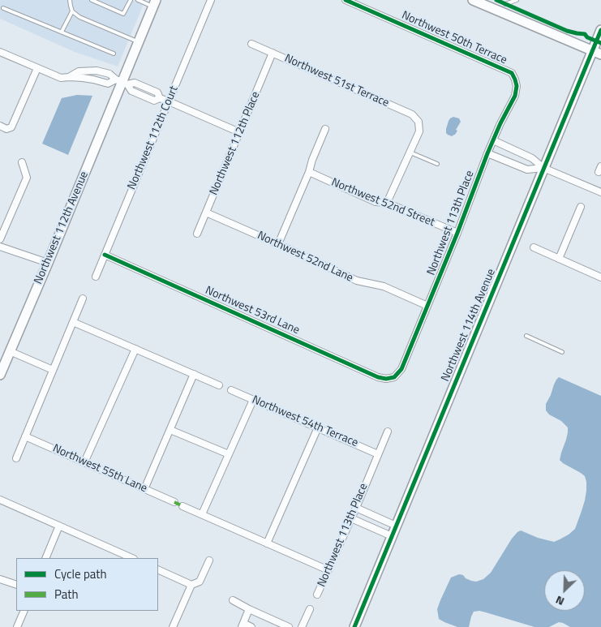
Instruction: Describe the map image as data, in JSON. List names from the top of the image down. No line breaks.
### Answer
{"streets":{"street":["Northwest 50th Terrace","Northwest 51st Terrace","Northwest 112th Court","Northwest 112th Place","Northwest 52nd Street","Northwest 113th Place","Northwest 112th Avenue","Northwest 52nd Lane","Northwest 53rd Lane","Northwest 114th Avenue","Northwest 54th Terrace","Northwest 55th Lane"]},"crossings":[["Northwest 50th Terrace","Northwest 113th Place"],["Northwest 51st Terrace","Northwest 112th Place"],["Northwest 112th Court","Northwest 53rd Lane"],["Northwest 112th Place","Northwest 52nd Lane"],["Northwest 52nd Street","Northwest 113th Place"],["Northwest 113th Place","Northwest 52nd Lane"],["Northwest 113th Place","Northwest 53rd Lane"],["Northwest 113th Place","Northwest 54th Terrace"]],"legend":["Cycle path","Path"],"north":"bottom left"}
